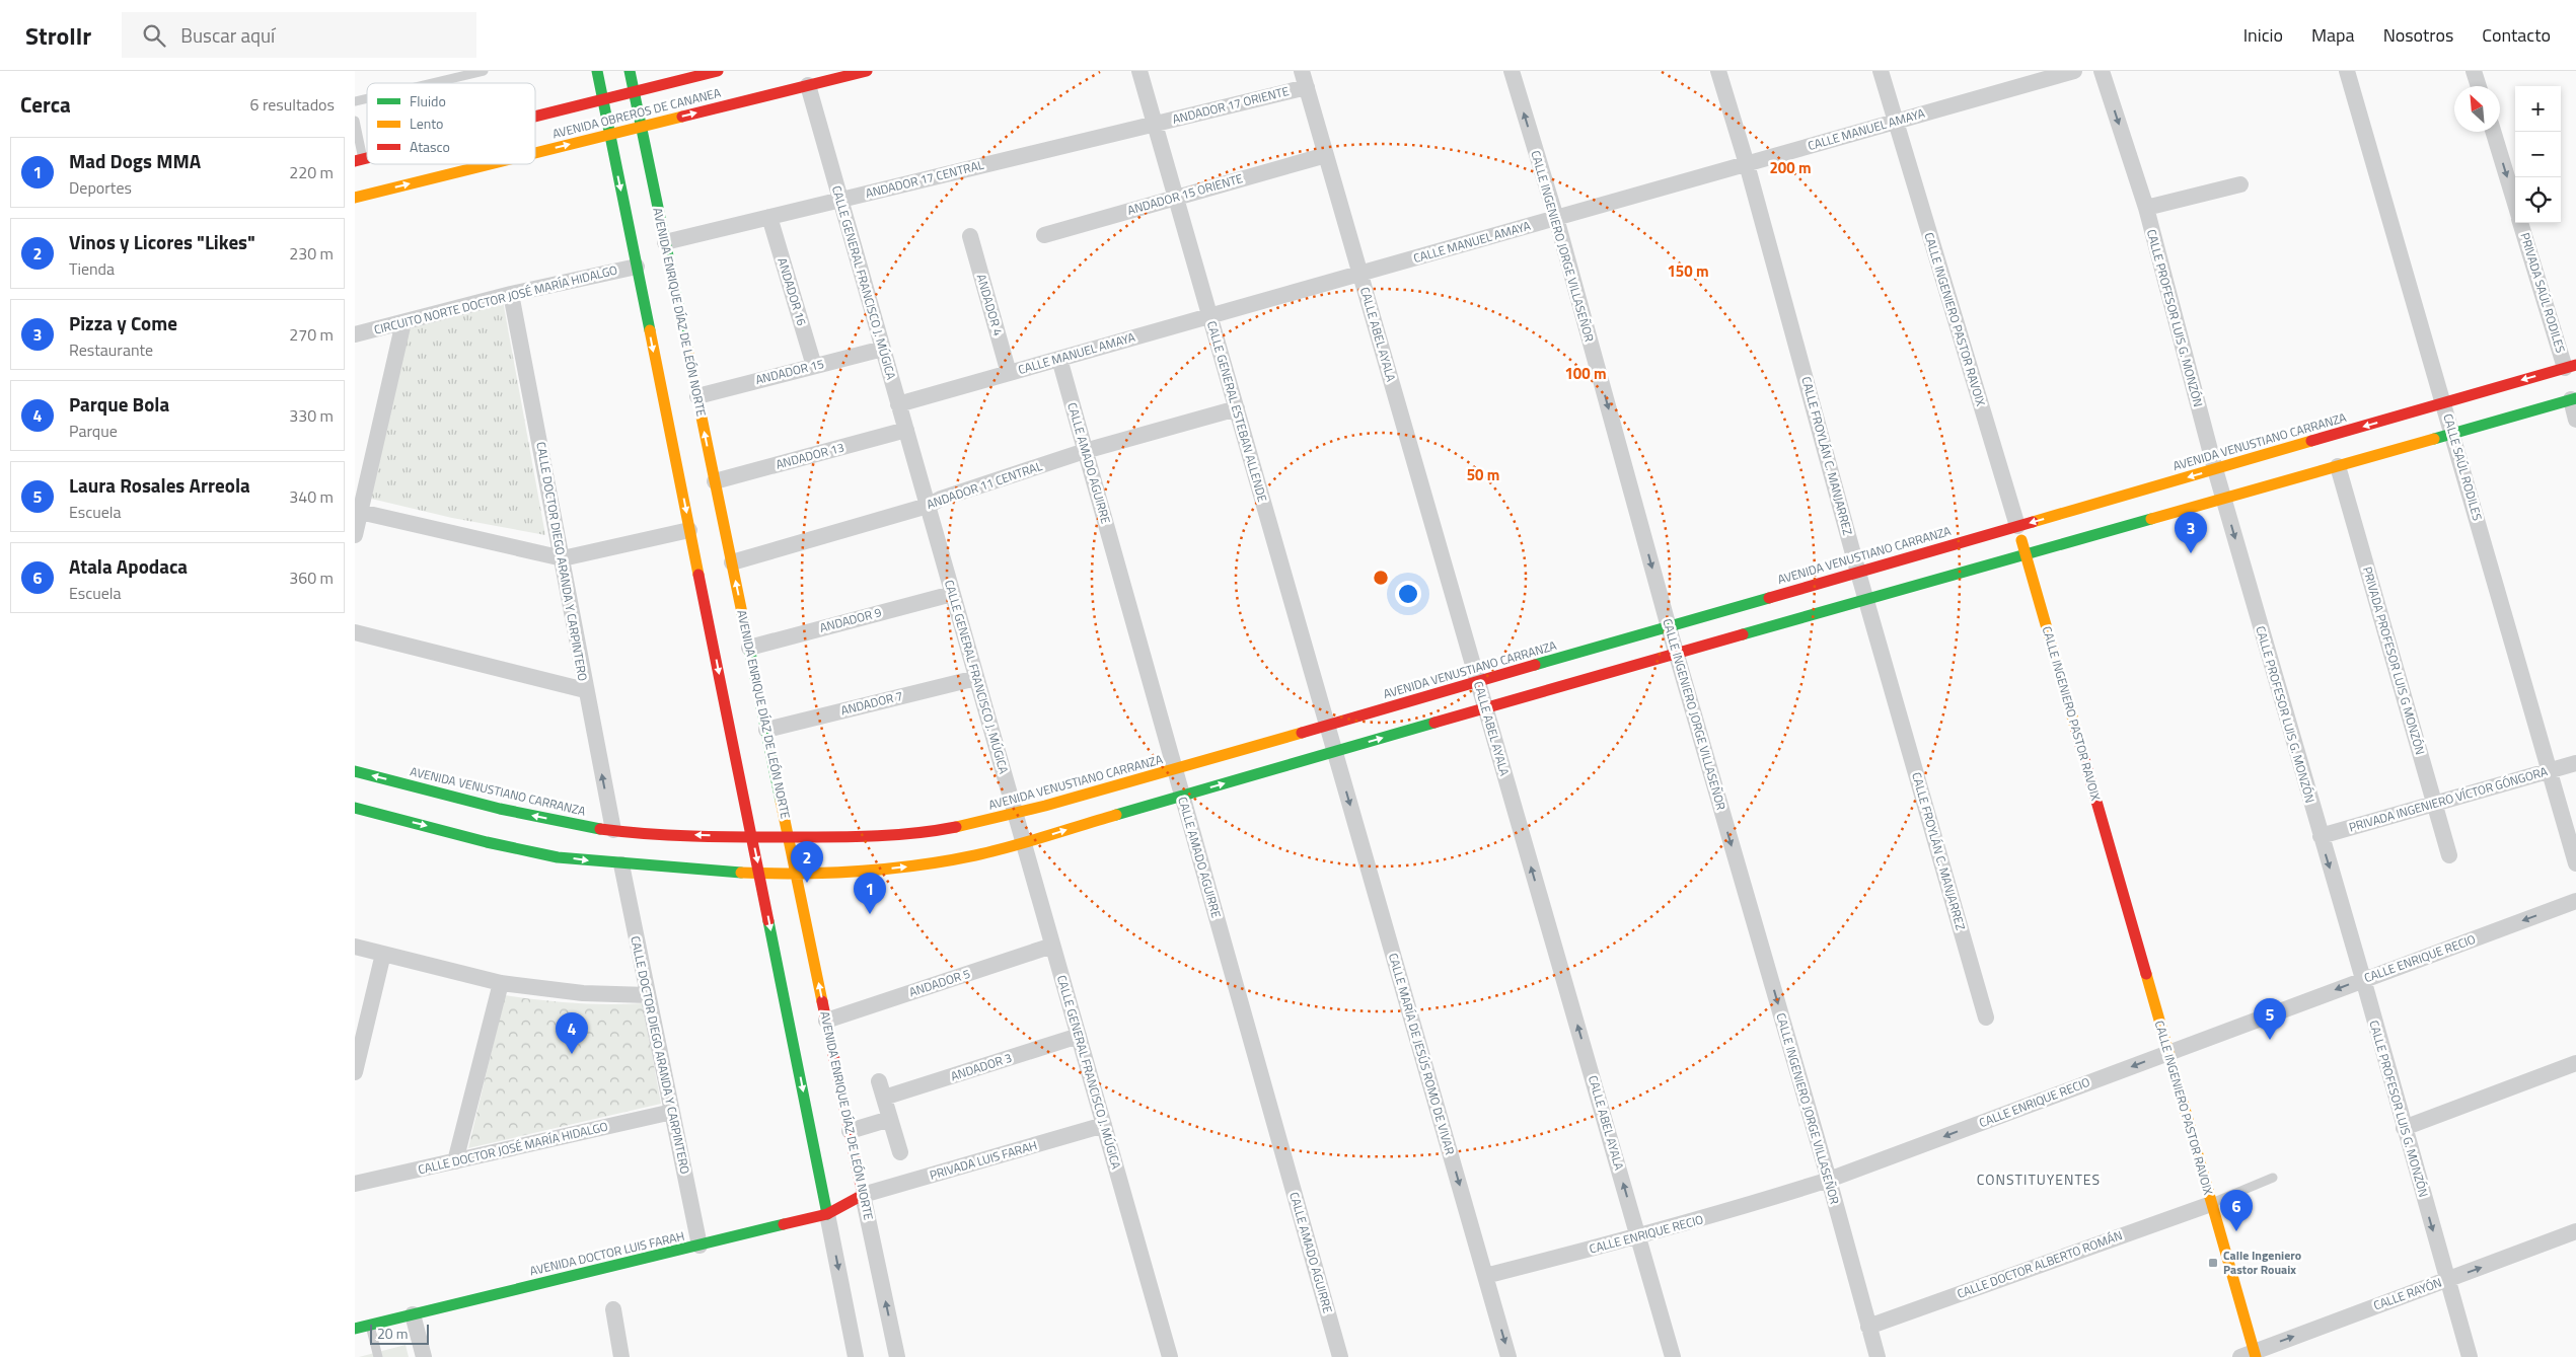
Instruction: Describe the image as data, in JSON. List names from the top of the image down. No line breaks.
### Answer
{"streets":{"street":["ANDADOR 17 ORIENTE","AVENIDA OBREROS DE CANANEA","CALLE MANUEL AMAYA","ANDADOR 17 CENTRAL","ANDADOR 15 ORIENTE","CALLE INGENIERO JORGE VILLASEÑOR","CALLE GENERAL FRANCISCO J. MÚGICA","ANDADOR 16","PRIVADA SAÚL RODILES","CIRCUITO NORTE DOCTOR JOSÉ MARÍA HIDALGO","ANDADOR 4","AVENIDA ENRIQUE DÍAZ DE LEÓN NORTE","CALLE PROFESOR LUIS G. MONZÓN","CALLE INGENIERO PASTOR RAVOIX","CALLE ABEL AYALA","ANDADOR 15","CALLE GENERAL ESTEBAN ALLENDE","AVENIDA VENUSTIANO CARRANZA","ANDADOR 13","CALLE FROYLÁN C. MANJARREZ","CALLE AMADO AGUIRRE","CALLE SAÚL RODILES","ANDADOR 11 CENTRAL","CALLE DOCTOR DIEGO ARANDA Y CARPINTERO","ANDADOR 9","PRIVADA PROFESOR LUIS G MONZÓN","ANDADOR 7","PRIVADA INGENIERO VÍCTOR GÓNGORA","CALLE ENRIQUE RECIO","ANDADOR 5","CALLE MARÍA DE JESÚS ROMO DE VIVAR","ANDADOR 3","CALLE DOCTOR JOSÉ MARÍA HIDALGO","PRIVADA LUIS FARAH","AVENIDA DOCTOR LUIS FARAH","CALLE DOCTOR ALBERTO ROMÁN","CALLE RAYÓN"]},"crossings":[["ANDADOR 17 ORIENTE","ANDADOR 17 CENTRAL"],["ANDADOR 17 ORIENTE","CALLE ABEL AYALA"],["ANDADOR 17 ORIENTE","CALLE GENERAL ESTEBAN ALLENDE"],["AVENIDA OBREROS DE CANANEA","CALLE GENERAL FRANCISCO J. MÚGICA"],["AVENIDA OBREROS DE CANANEA","AVENIDA ENRIQUE DÍAZ DE LEÓN NORTE"],["CALLE MANUEL AMAYA","CALLE INGENIERO JORGE VILLASEÑOR"],["CALLE MANUEL AMAYA","CALLE GENERAL FRANCISCO J. MÚGICA"],["CALLE MANUEL AMAYA","ANDADOR 4"],["CALLE MANUEL AMAYA","CALLE INGENIERO PASTOR RAVOIX"],["CALLE MANUEL AMAYA","CALLE ABEL AYALA"],["CALLE MANUEL AMAYA","CALLE GENERAL ESTEBAN ALLENDE"],["CALLE MANUEL AMAYA","CALLE FROYLÁN C. MANJARREZ"],["CALLE MANUEL AMAYA","CALLE AMADO AGUIRRE"],["ANDADOR 17 CENTRAL","CALLE GENERAL FRANCISCO J. MÚGICA"],["ANDADOR 17 CENTRAL","ANDADOR 16"],["ANDADOR 17 CENTRAL","AVENIDA ENRIQUE DÍAZ DE LEÓN NORTE"],["ANDADOR 17 CENTRAL","CALLE GENERAL ESTEBAN ALLENDE"],["ANDADOR 15 ORIENTE","CALLE ABEL AYALA"],["ANDADOR 15 ORIENTE","CALLE GENERAL ESTEBAN ALLENDE"],["CALLE INGENIERO JORGE VILLASEÑOR","AVENIDA VENUSTIANO CARRANZA"],["CALLE INGENIERO JORGE VILLASEÑOR","CALLE ENRIQUE RECIO"],["CALLE INGENIERO JORGE VILLASEÑOR","CALLE DOCTOR ALBERTO ROMÁN"],["CALLE GENERAL FRANCISCO J. MÚGICA","ANDADOR 15"],["CALLE GENERAL FRANCISCO J. MÚGICA","AVENIDA VENUSTIANO CARRANZA"],["CALLE GENERAL FRANCISCO J. MÚGICA","ANDADOR 13"],["CALLE GENERAL FRANCISCO J. MÚGICA","ANDADOR 11 CENTRAL"],["CALLE GENERAL FRANCISCO J. MÚGICA","ANDADOR 9"],["CALLE GENERAL FRANCISCO J. MÚGICA","ANDADOR 7"],["CALLE GENERAL FRANCISCO J. MÚGICA","ANDADOR 5"],["CALLE GENERAL FRANCISCO J. MÚGICA","ANDADOR 3"],["CALLE GENERAL FRANCISCO J. MÚGICA","PRIVADA LUIS FARAH"],["ANDADOR 16","ANDADOR 15"],["PRIVADA SAÚL RODILES","AVENIDA VENUSTIANO CARRANZA"],["CIRCUITO NORTE DOCTOR JOSÉ MARÍA HIDALGO","CALLE DOCTOR DIEGO ARANDA Y CARPINTERO"],["AVENIDA ENRIQUE DÍAZ DE LEÓN NORTE","ANDADOR 15"],["AVENIDA ENRIQUE DÍAZ DE LEÓN NORTE","AVENIDA VENUSTIANO CARRANZA"],["AVENIDA ENRIQUE DÍAZ DE LEÓN NORTE","ANDADOR 13"],["AVENIDA ENRIQUE DÍAZ DE LEÓN NORTE","ANDADOR 11 CENTRAL"],["AVENIDA ENRIQUE DÍAZ DE LEÓN NORTE","ANDADOR 9"],["AVENIDA ENRIQUE DÍAZ DE LEÓN NORTE","ANDADOR 7"],["AVENIDA ENRIQUE DÍAZ DE LEÓN NORTE","ANDADOR 5"],["AVENIDA ENRIQUE DÍAZ DE LEÓN NORTE","PRIVADA LUIS FARAH"],["AVENIDA ENRIQUE DÍAZ DE LEÓN NORTE","AVENIDA DOCTOR LUIS FARAH"],["CALLE PROFESOR LUIS G. MONZÓN","AVENIDA VENUSTIANO CARRANZA"],["CALLE PROFESOR LUIS G. MONZÓN","PRIVADA INGENIERO VÍCTOR GÓNGORA"],["CALLE PROFESOR LUIS G. MONZÓN","CALLE ENRIQUE RECIO"],["CALLE PROFESOR LUIS G. MONZÓN","CALLE RAYÓN"],["CALLE INGENIERO PASTOR RAVOIX","AVENIDA VENUSTIANO CARRANZA"],["CALLE INGENIERO PASTOR RAVOIX","CALLE ENRIQUE RECIO"],["CALLE INGENIERO PASTOR RAVOIX","CALLE DOCTOR ALBERTO ROMÁN"],["CALLE INGENIERO PASTOR RAVOIX","CALLE RAYÓN"],["CALLE ABEL AYALA","AVENIDA VENUSTIANO CARRANZA"],["CALLE ABEL AYALA","CALLE ENRIQUE RECIO"],["CALLE GENERAL ESTEBAN ALLENDE","AVENIDA VENUSTIANO CARRANZA"],["CALLE GENERAL ESTEBAN ALLENDE","ANDADOR 11 CENTRAL"],["CALLE GENERAL ESTEBAN ALLENDE","CALLE MARÍA DE JESÚS ROMO DE VIVAR"],["AVENIDA VENUSTIANO CARRANZA","CALLE FROYLÁN C. MANJARREZ"],["AVENIDA VENUSTIANO CARRANZA","CALLE AMADO AGUIRRE"],["AVENIDA VENUSTIANO CARRANZA","CALLE SAÚL RODILES"],["AVENIDA VENUSTIANO CARRANZA","CALLE DOCTOR DIEGO ARANDA Y CARPINTERO"],["CALLE AMADO AGUIRRE","ANDADOR 11 CENTRAL"],["CALLE SAÚL RODILES","PRIVADA INGENIERO VÍCTOR GÓNGORA"],["CALLE DOCTOR DIEGO ARANDA Y CARPINTERO","CALLE DOCTOR JOSÉ MARÍA HIDALGO"],["CALLE DOCTOR DIEGO ARANDA Y CARPINTERO","AVENIDA DOCTOR LUIS FARAH"],["PRIVADA PROFESOR LUIS G MONZÓN","PRIVADA INGENIERO VÍCTOR GÓNGORA"],["CALLE ENRIQUE RECIO","CALLE MARÍA DE JESÚS ROMO DE VIVAR"],["PRIVADA LUIS FARAH","AVENIDA DOCTOR LUIS FARAH"]],"one_way":["CALLE PROFESOR LUIS G. MONZÓN","CALLE ABEL AYALA","CALLE ENRIQUE RECIO","CALLE MARÍA DE JESÚS ROMO DE VIVAR","CALLE RAYÓN"],"districts":["CONSTITUYENTES"],"places":{"transit":["Calle Ingeniero Pastor Rouaix"]},"legend":["Fluido","Lento","Atasco"],"scale_bar":"20 m","north":"top left","page":{"header":"Strollr","search":"Buscar aquí","nav":["Inicio","Mapa","Nosotros","Contacto"],"heading":["Cerca","6 resultados"],"map_buttons":["+","−"],"list":[{"mark":"1","name":"Mad Dogs MMA","note":"Deportes","value":"220 m"},{"mark":"2","name":"Vinos y Licores \"Likes\"","note":"Tienda","value":"230 m"},{"mark":"3","name":"Pizza y Come","note":"Restaurante","value":"270 m"},{"mark":"4","name":"Parque Bola","note":"Parque","value":"330 m"},{"mark":"5","name":"Laura Rosales Arreola","note":"Escuela","value":"340 m"},{"mark":"6","name":"Atala Apodaca","note":"Escuela","value":"360 m"}],"pins":["3","2","1","5","4","6"],"scale":"20 m"},"rings":["200 m","150 m","100 m","50 m"]}
